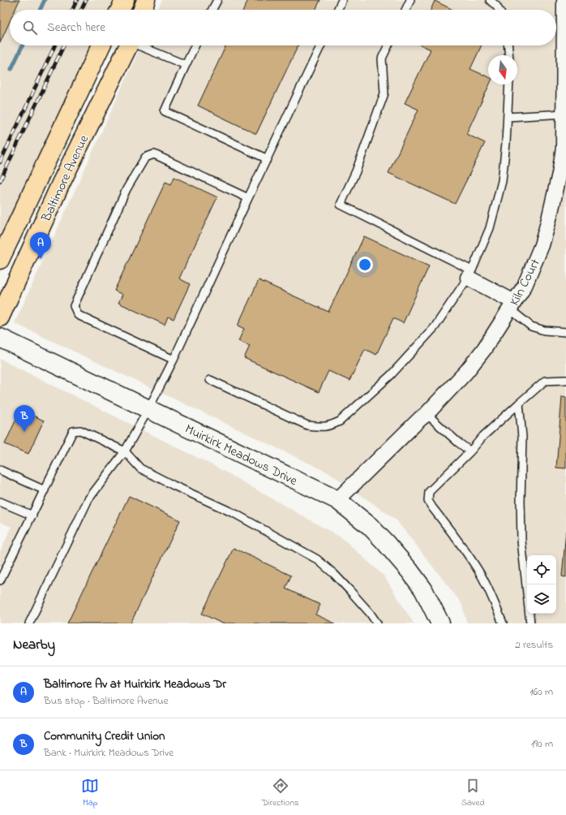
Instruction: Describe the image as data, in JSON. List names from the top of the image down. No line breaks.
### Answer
{"streets":{"main road":["Baltimore Avenue","Muirkirk Meadows Drive"],"street":["Kiln Court"]},"crossings":[["Kiln Court","Muirkirk Meadows Drive"]],"north":"bottom","page":{"search":"Search here","pins":["A","B"],"heading":["Nearby","2 results"],"list":[{"mark":"A","name":"Baltimore Av at Muirkirk Meadows Dr","note":"Bus stop · Baltimore Avenue","value":"160 m"},{"mark":"B","name":"Community Credit Union","note":"Bank · Muirkirk Meadows Drive","value":"190 m"}],"nav":["Map","Directions","Saved"]}}
